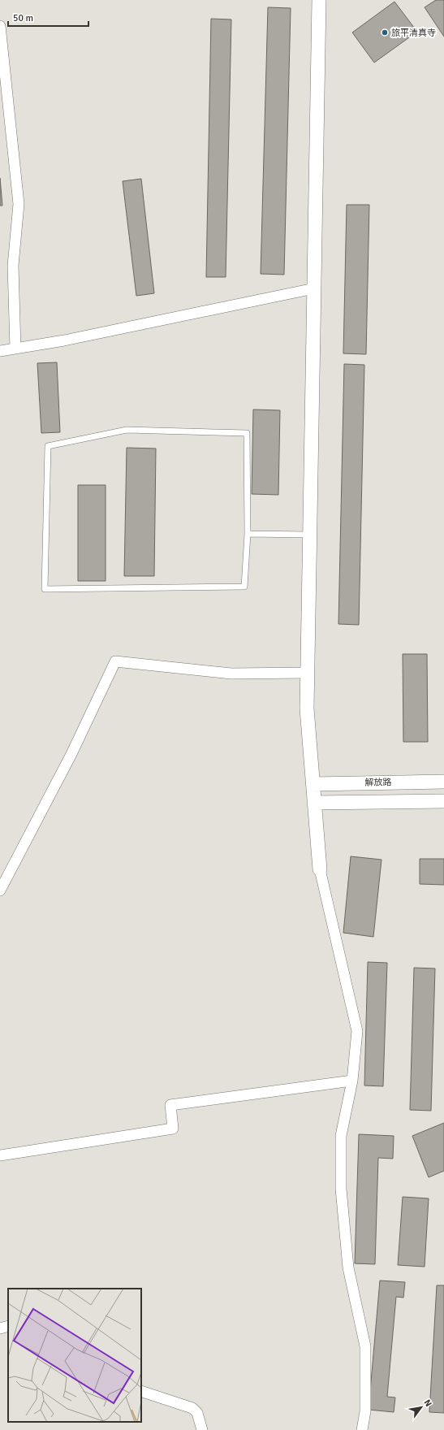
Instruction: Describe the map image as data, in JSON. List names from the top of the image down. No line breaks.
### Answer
{"streets":{"street":["解放路"]},"places":["旅平清真寺"],"scale_bar":"50 m","north":"top right"}
